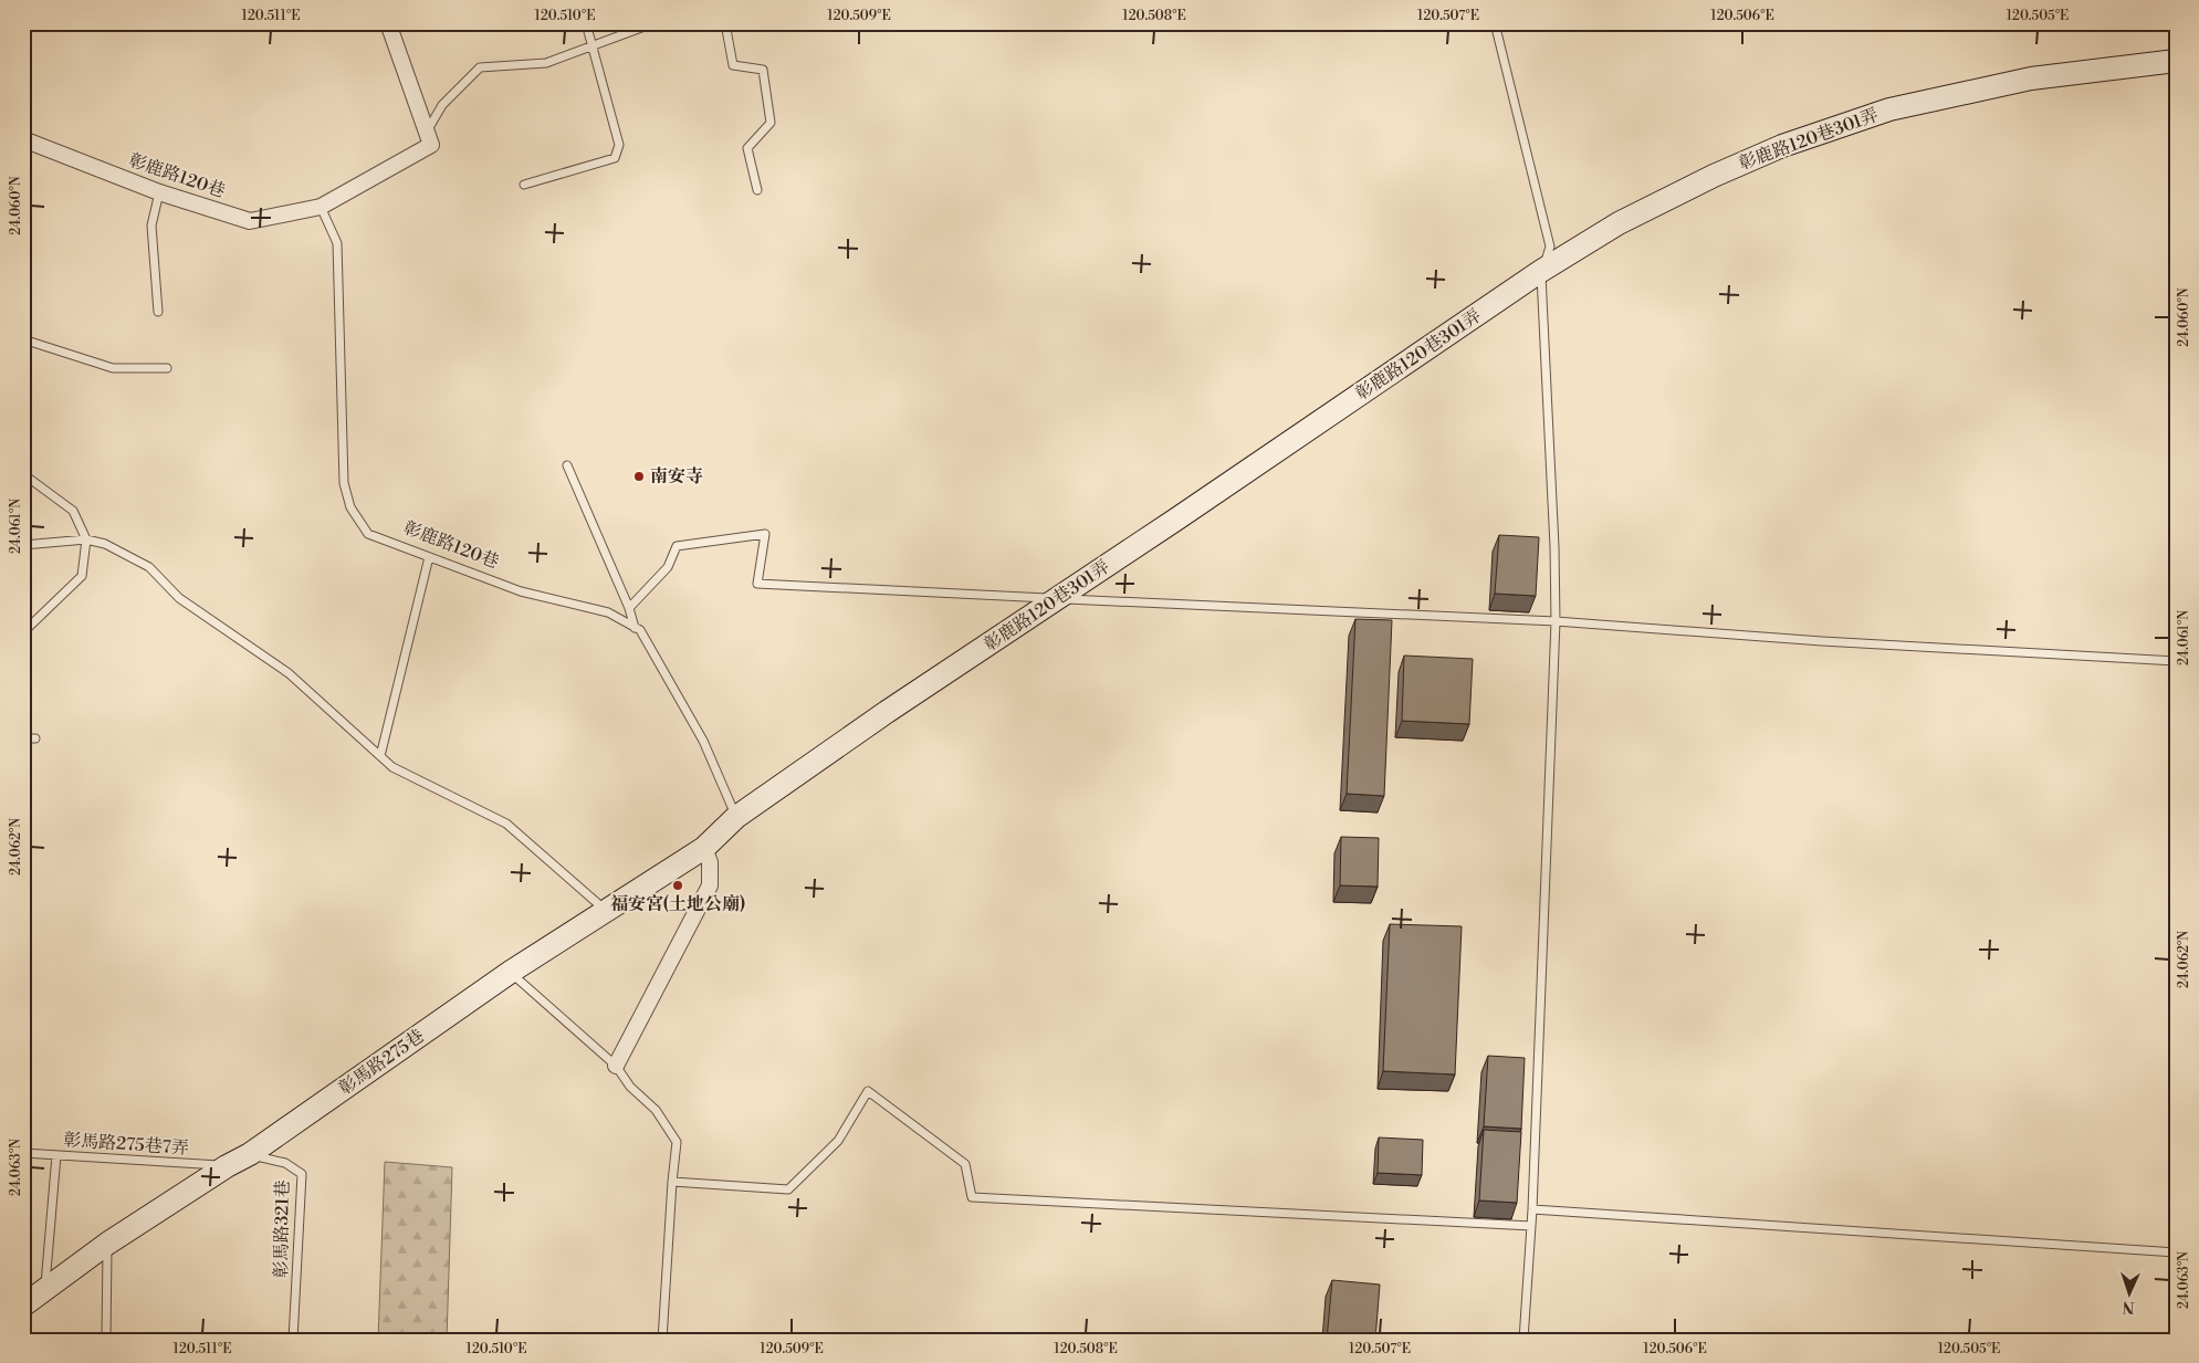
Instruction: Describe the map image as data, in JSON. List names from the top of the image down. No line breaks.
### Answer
{"streets":{"street":["彰鹿路120巷301弄","彰鹿路120巷","彰馬路275巷"],"lane":["彰馬路275巷7弄","彰馬路321巷"]},"crossings":[["彰鹿路120巷301弄","彰鹿路120巷"],["彰鹿路120巷301弄","彰馬路275巷"],["彰鹿路120巷","彰馬路275巷"],["彰馬路275巷","彰馬路275巷7弄"],["彰馬路275巷","彰馬路321巷"]],"places":["南安寺","福安宮(土地公廟)"],"north":"bottom","coordinates":["120.511°E","120.510°E","120.509°E","120.508°E","120.507°E","120.506°E","120.505°E","24.060°N","24.061°N","24.062°N","24.063°N"]}
